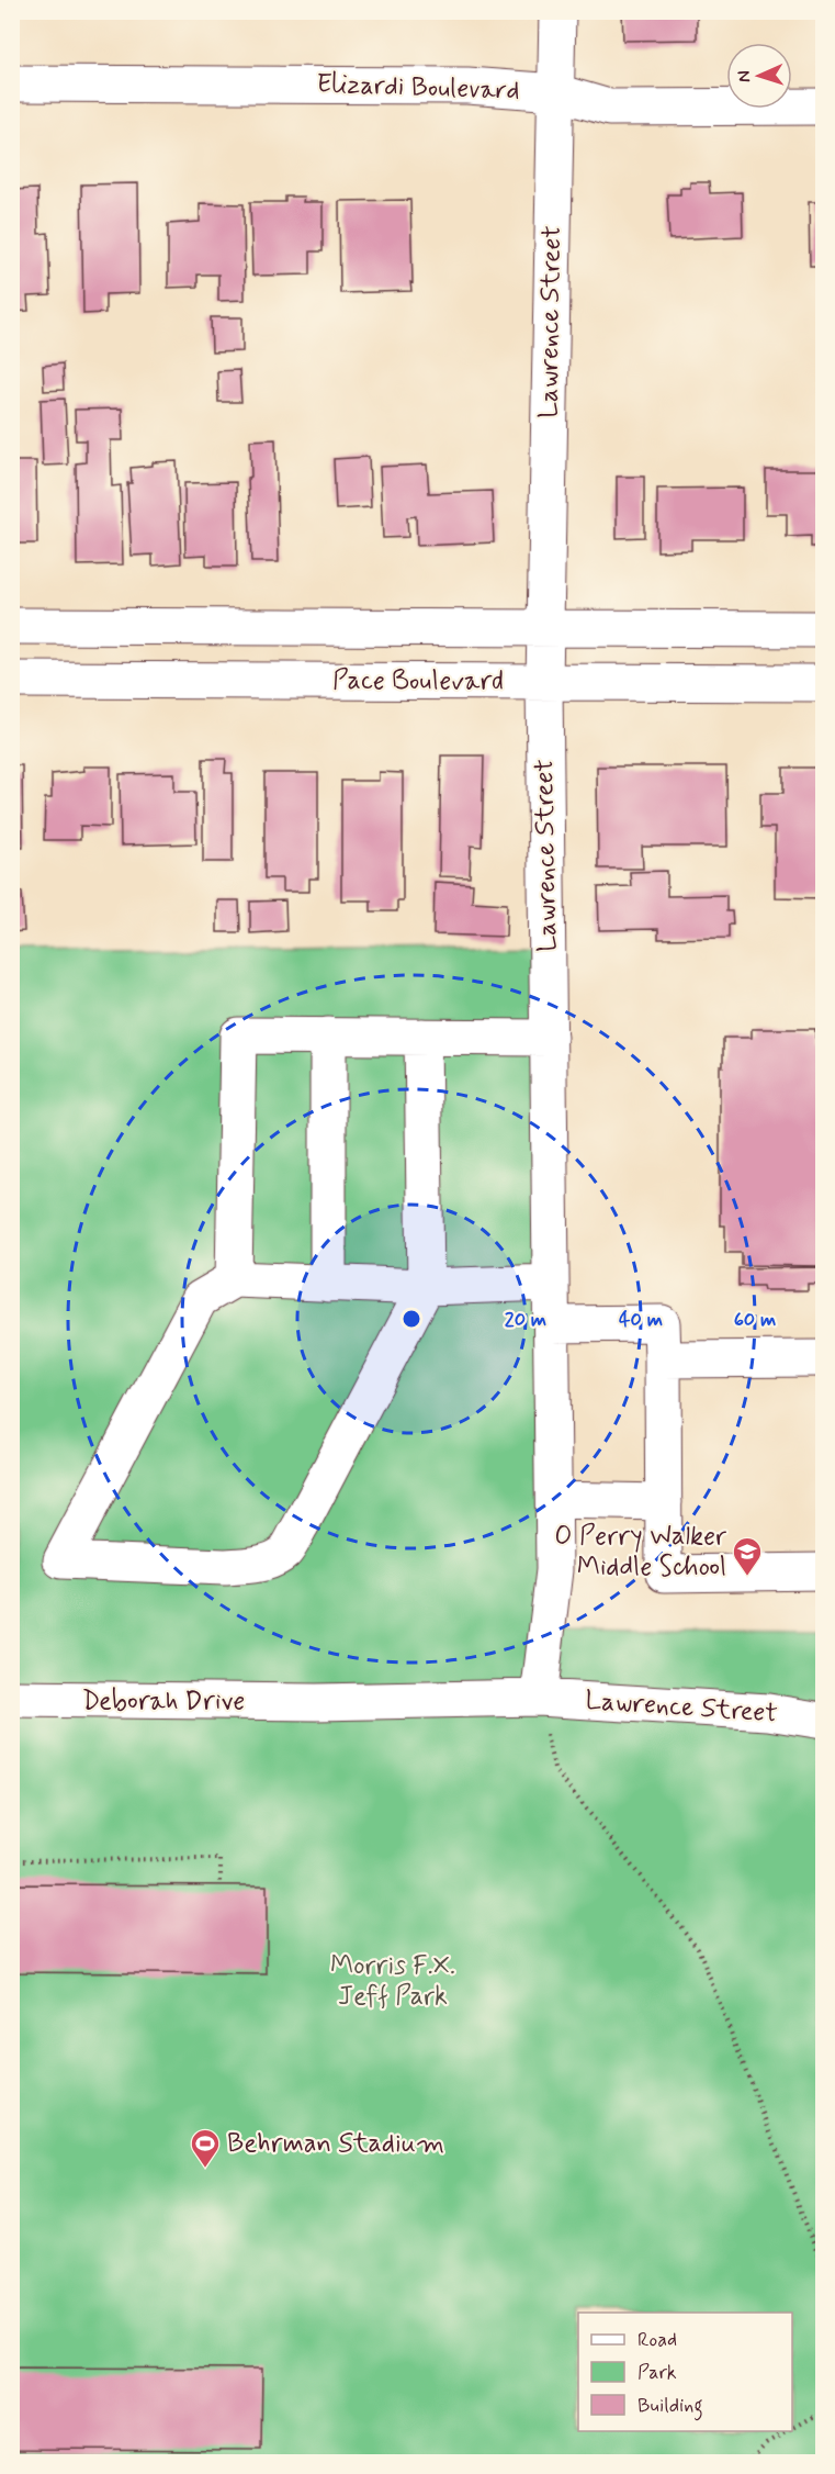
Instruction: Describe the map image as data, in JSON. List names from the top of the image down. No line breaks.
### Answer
{"streets":{"street":["Elizardi Boulevard","Lawrence Street","Pace Boulevard","Deborah Drive"]},"crossings":[["Elizardi Boulevard","Lawrence Street"],["Lawrence Street","Pace Boulevard"],["Lawrence Street","Deborah Drive"]],"parks":["Morris F.X. Jeff Park"],"places":{"school or university":["O Perry Walker Middle School"],"sports":["Behrman Stadium"]},"legend":["Road","Park","Building"],"north":"left","rings":["20 m","40 m","60 m"]}
